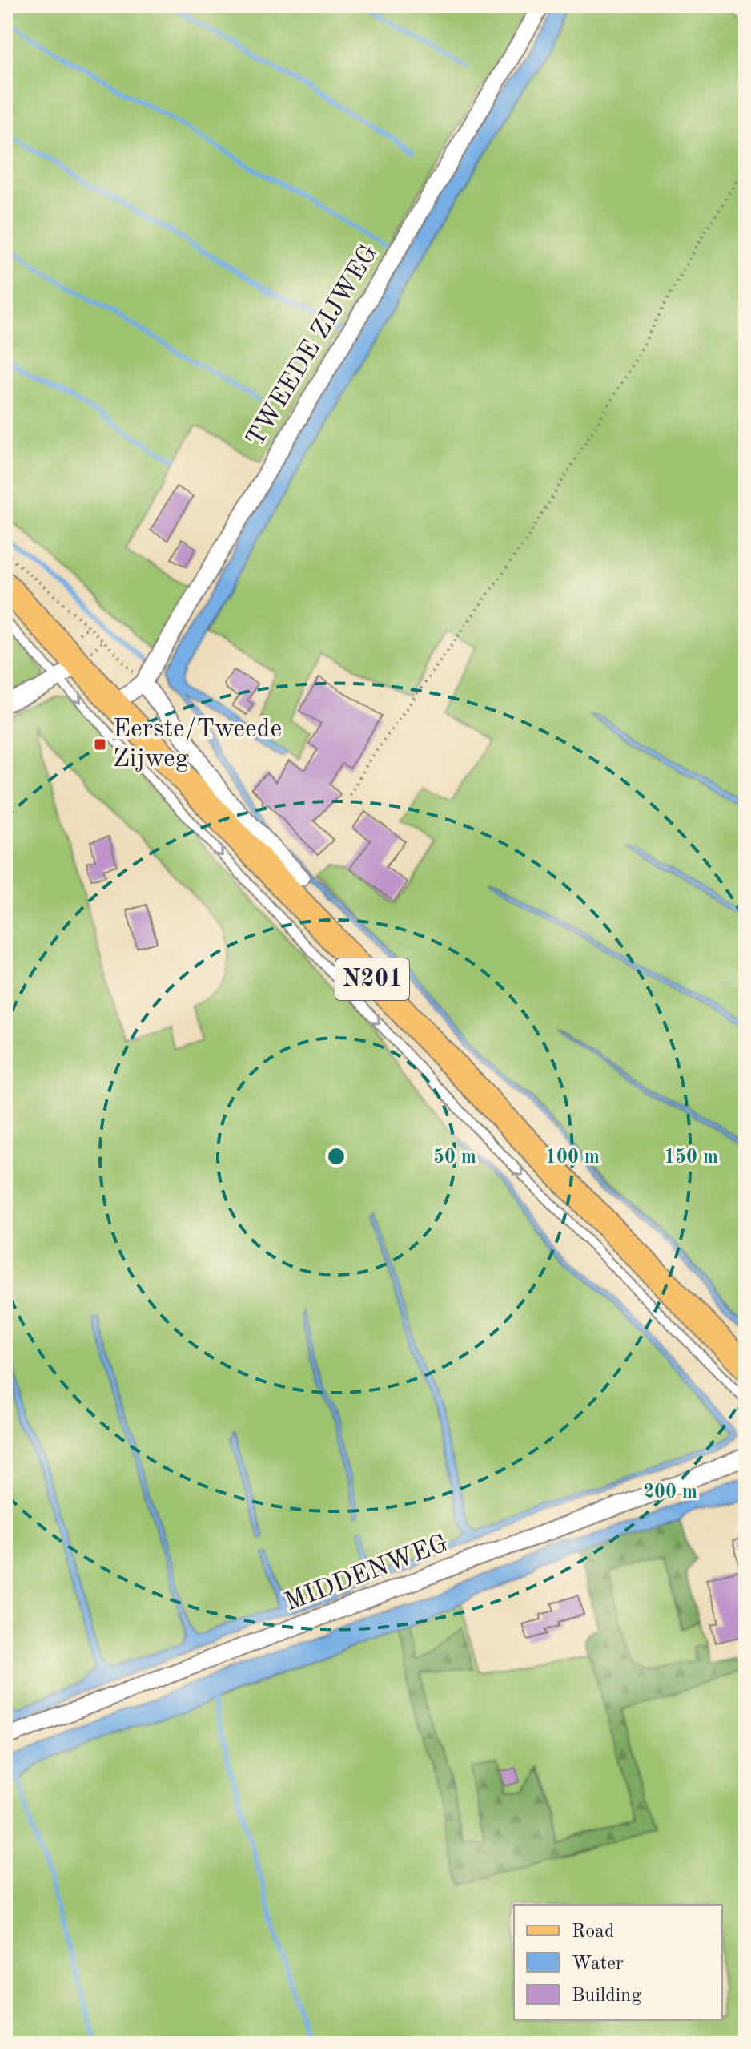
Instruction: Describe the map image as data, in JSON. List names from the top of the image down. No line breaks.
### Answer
{"streets":{"main road":["N201"],"street":["TWEEDE ZIJWEG","MIDDENWEG"]},"crossings":[["TWEEDE ZIJWEG","N201"]],"places":{"transit":["Eerste/Tweede Zijweg"]},"legend":["Road","Water","Building"],"rings":["50 m","100 m","150 m","200 m"]}
